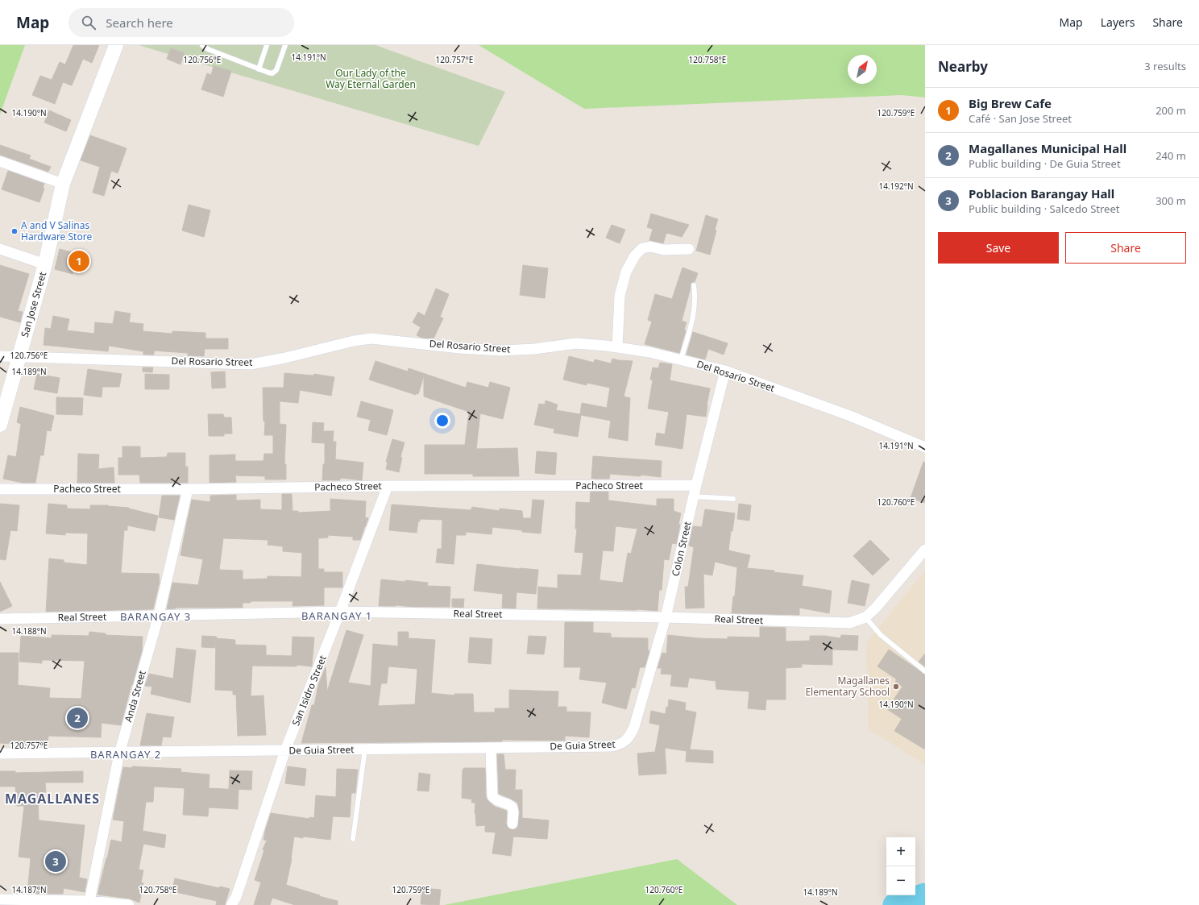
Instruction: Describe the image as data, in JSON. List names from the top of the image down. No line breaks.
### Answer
{"streets":{"main road":["San Jose Street"],"street":["Del Rosario Street","Pacheco Street","Colon Street","Real Street","San Isidro Street","Anda Street","De Guia Street"]},"crossings":[["San Jose Street","Del Rosario Street"],["Del Rosario Street","Colon Street"],["Pacheco Street","Colon Street"],["Pacheco Street","San Isidro Street"],["Pacheco Street","Anda Street"],["Colon Street","Real Street"],["Colon Street","De Guia Street"],["Real Street","San Isidro Street"],["Real Street","Anda Street"],["San Isidro Street","De Guia Street"],["Anda Street","De Guia Street"]],"districts":["BARANGAY 1","BARANGAY 3","BARANGAY 2","MAGALLANES"],"parks":["Our Lady of the Way Eternal Garden"],"places":["A and V Salinas Hardware Store","Magallanes Elementary School"],"north":"top right","page":{"header":"Map","search":"Search here","nav":["Map","Layers","Share"],"heading":["Nearby","3 results"],"list":[{"mark":"1","name":"Big Brew Cafe","note":"Café · San Jose Street","value":"200 m"},{"mark":"2","name":"Magallanes Municipal Hall","note":"Public building · De Guia Street","value":"240 m"},{"mark":"3","name":"Poblacion Barangay Hall","note":"Public building · Salcedo Street","value":"300 m"}],"buttons":["Save","Share"],"pins":["1","2","3"],"map_buttons":["+","−"]},"coordinates":["14.191°N","120.756°E","120.757°E","120.758°E","14.190°N","120.759°E","14.192°N","14.189°N","120.760°E","14.188°N","14.187°N"]}
